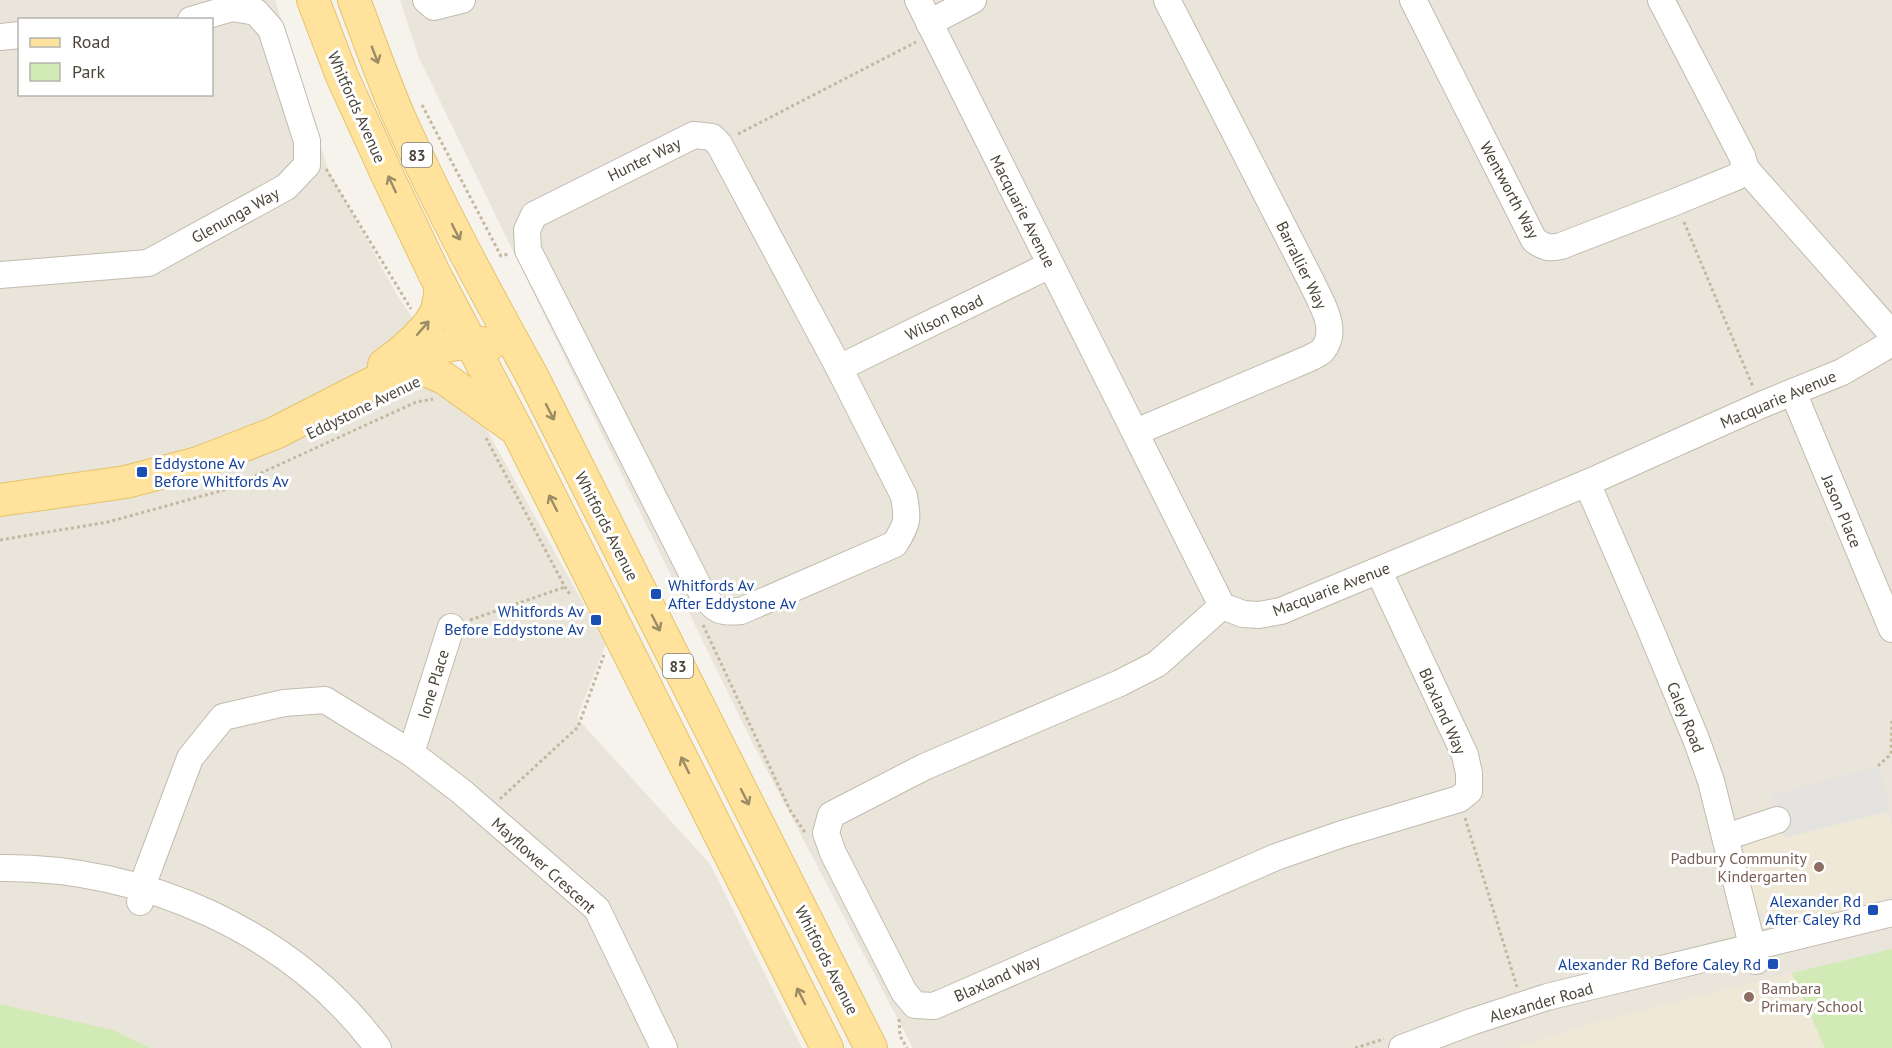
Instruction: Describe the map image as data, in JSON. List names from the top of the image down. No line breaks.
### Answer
{"streets":{"main road":["Whitfords Avenue","83","Eddystone Avenue"],"street":["Hunter Way","Wentworth Way","Macquarie Avenue","Glenunga Way","Barrallier Way","Wilson Road","Jason Place","Ione Place","Blaxland Way","Caley Road","Mayflower Crescent","Alexander Road"]},"crossings":[["Whitfords Avenue","Eddystone Avenue"],["Hunter Way","Wilson Road"],["Macquarie Avenue","Barrallier Way"],["Macquarie Avenue","Wilson Road"],["Macquarie Avenue","Jason Place"],["Macquarie Avenue","Blaxland Way"],["Macquarie Avenue","Caley Road"],["Ione Place","Mayflower Crescent"],["Caley Road","Alexander Road"]],"places":{"transit":["Eddystone Av Before Whitfords Av","Whitfords Av After Eddystone Av","Whitfords Av Before Eddystone Av","Alexander Rd After Caley Rd","Alexander Rd Before Caley Rd"],"other":["Padbury Community Kindergarten","Bambara Primary School"]},"legend":["Road","Park"]}
